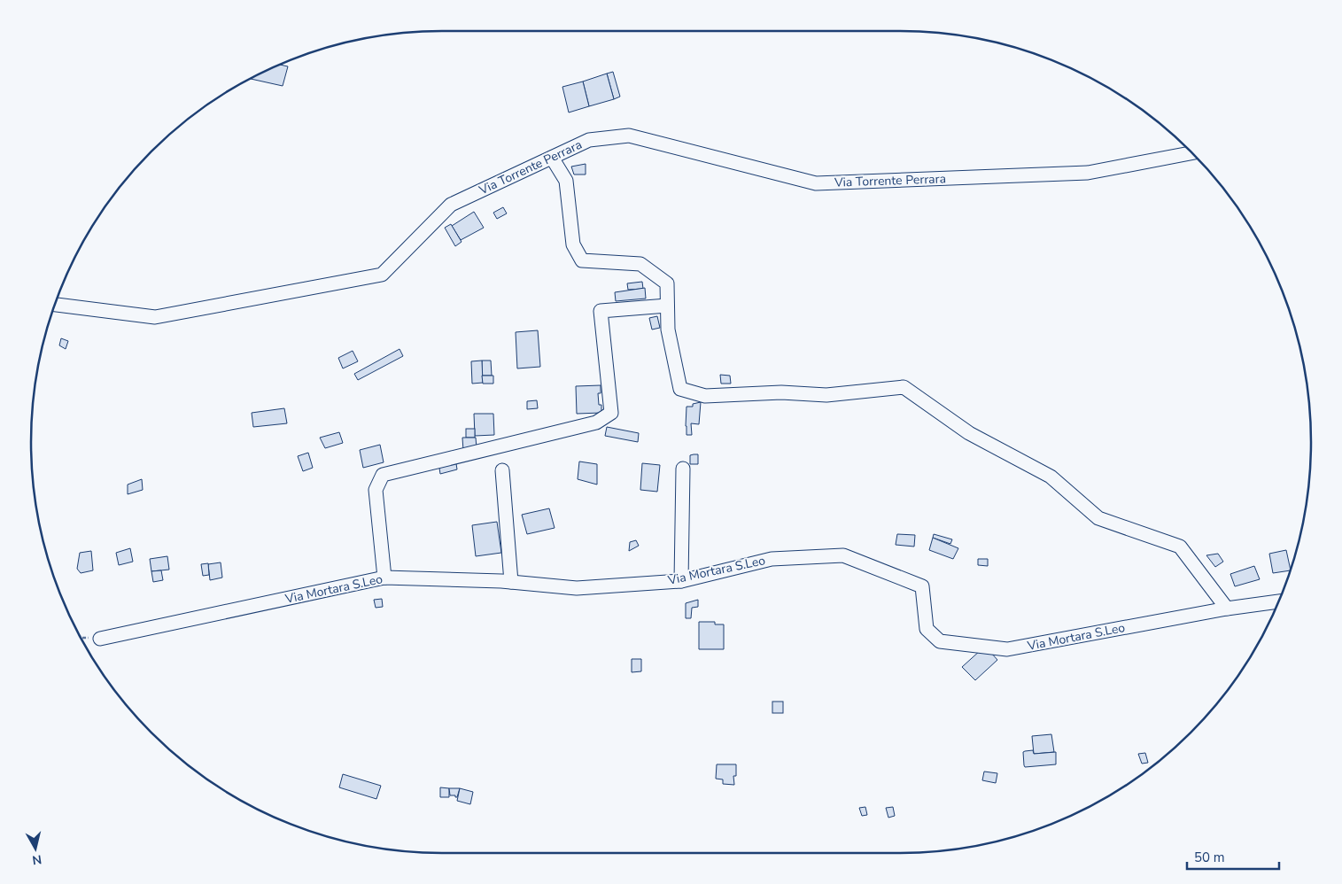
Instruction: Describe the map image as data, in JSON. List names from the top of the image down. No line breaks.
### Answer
{"streets":{"street":["Via Torrente Perrara","Via Mortara S.Leo"]},"scale_bar":"50 m","north":"bottom"}
